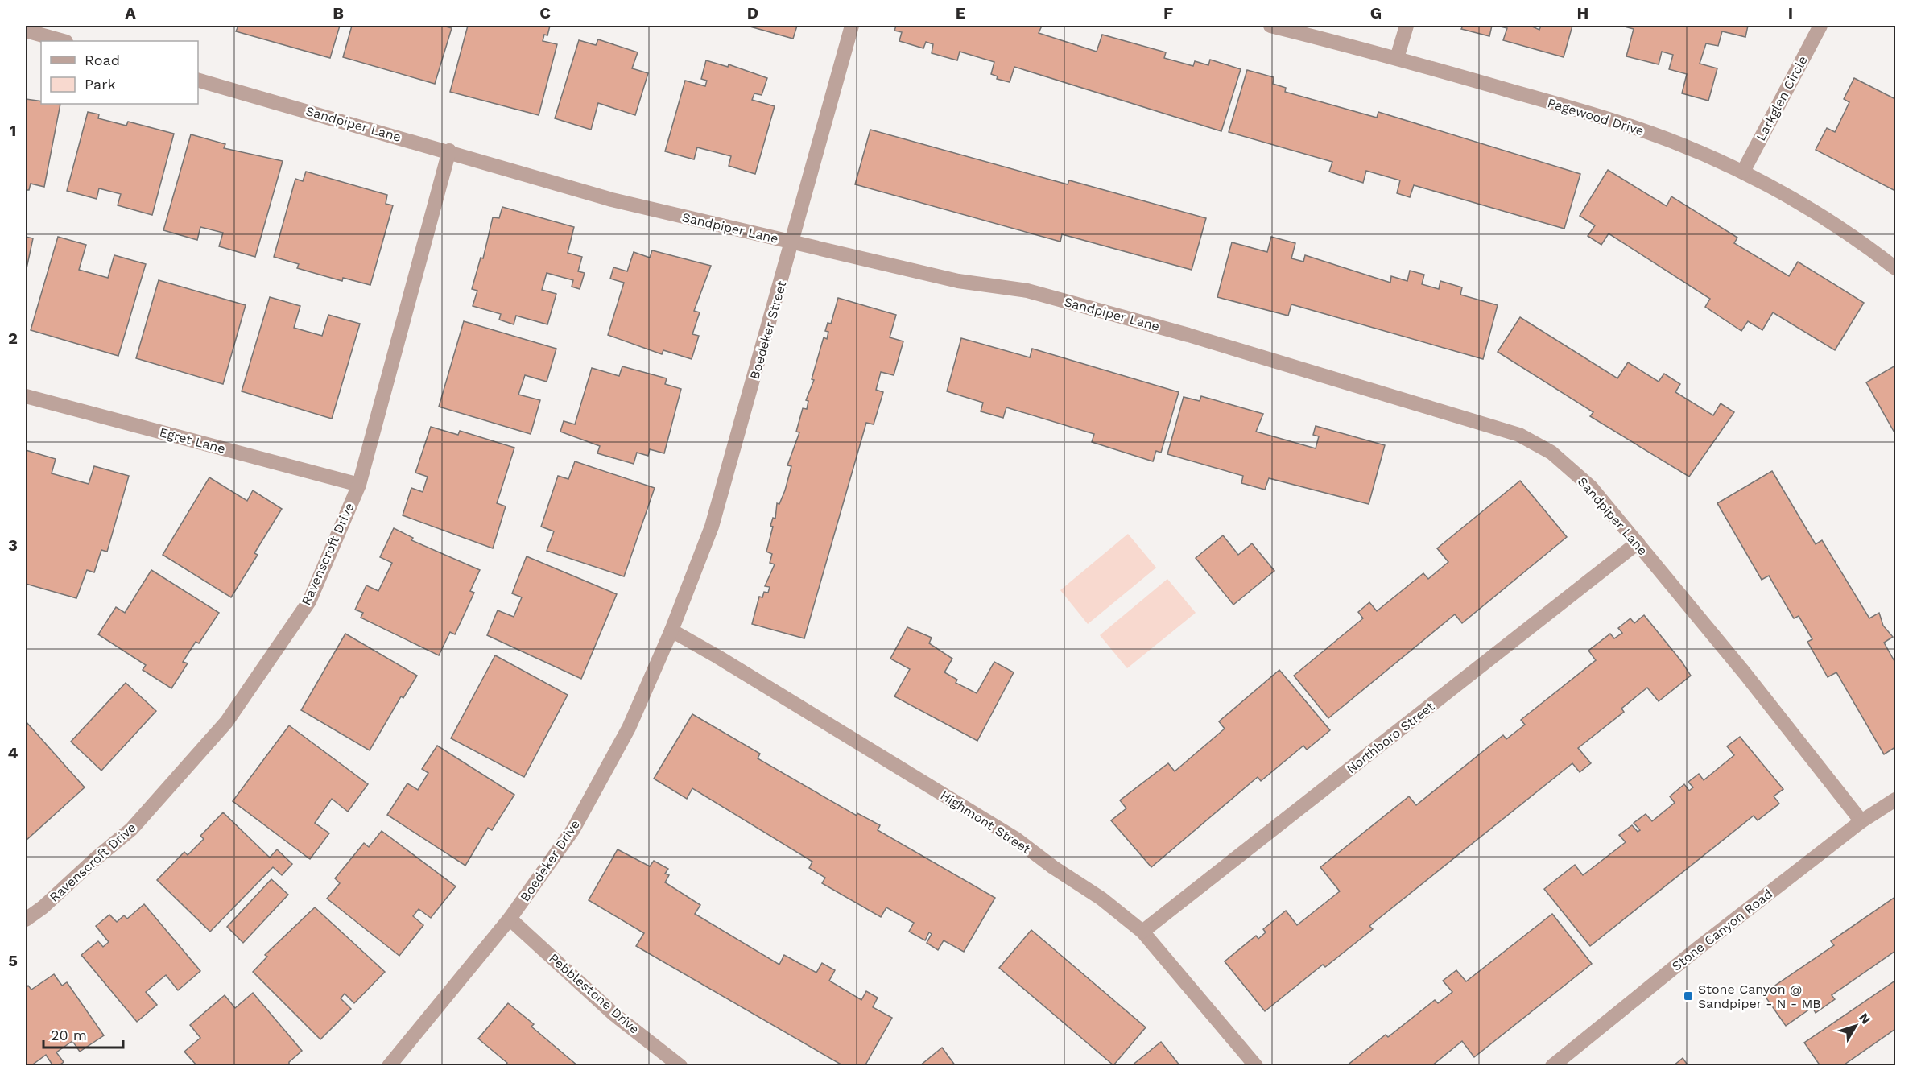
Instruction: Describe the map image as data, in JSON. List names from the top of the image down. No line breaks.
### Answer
{"streets":{"street":["Larkglen Circle","Pagewood Drive","Sandpiper Lane","Boedeker Street","Egret Lane","Ravenscroft Drive","Northboro Street","Highmont Street","Boedeker Drive","Stone Canyon Road","Pebblestone Drive"]},"crossings":[["Larkglen Circle","Pagewood Drive"],["Sandpiper Lane","Boedeker Street"],["Sandpiper Lane","Ravenscroft Drive"],["Sandpiper Lane","Northboro Street"],["Sandpiper Lane","Stone Canyon Road"],["Boedeker Street","Highmont Street"],["Boedeker Street","Boedeker Drive"],["Egret Lane","Ravenscroft Drive"],["Northboro Street","Highmont Street"],["Highmont Street","Boedeker Drive"],["Boedeker Drive","Pebblestone Drive"]],"places":{"transit":["Stone Canyon @ Sandpiper - N - MB"]},"legend":["Road","Park"],"scale_bar":"20 m","north":"top right","grid":{"columns":["A","B","C","D","E","F","G","H","I"],"rows":["1","2","3","4","5"]}}
